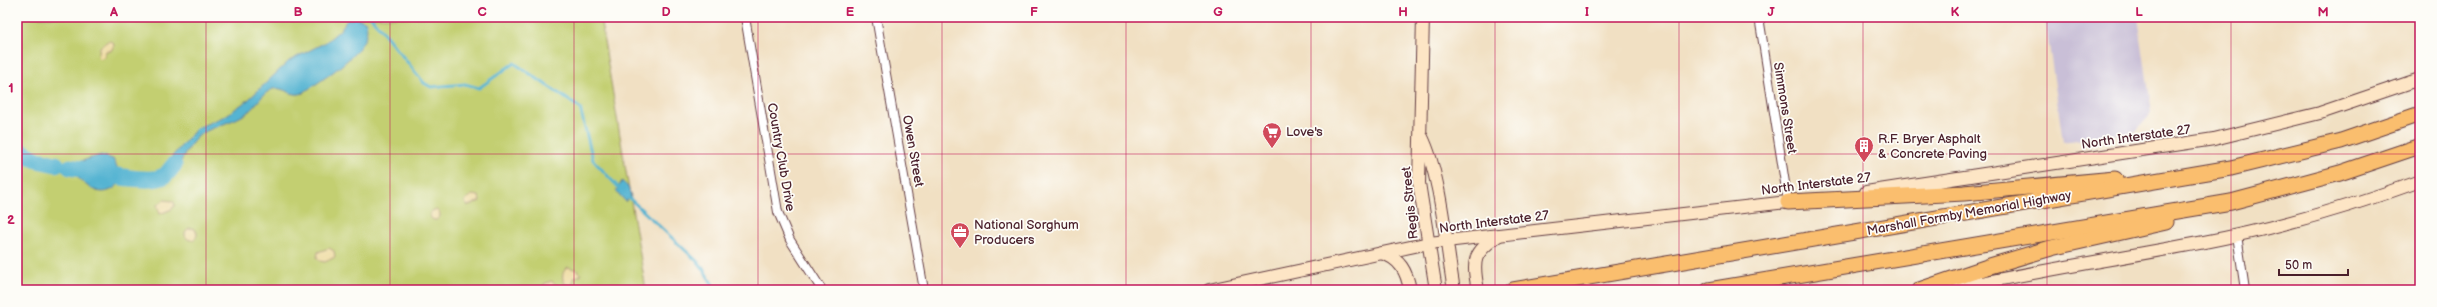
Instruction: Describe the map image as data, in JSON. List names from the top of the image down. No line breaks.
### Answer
{"streets":{"highway":["Marshall Formby Memorial Highway"],"main road":["North Interstate 27","Regis Street"],"street":["Simmons Street","Owen Street","Country Club Drive"]},"crossings":[["Simmons Street","North Interstate 27"],["North Interstate 27","Regis Street"]],"places":{"supermarket":["Love's"],"building":["R.F. Bryer Asphalt & Concrete Paving"],"office":["National Sorghum Producers"]},"scale_bar":"50 m","grid":{"columns":["A","B","C","D","E","F","G","H","I","J","K","L","M"],"rows":["1","2"]}}
